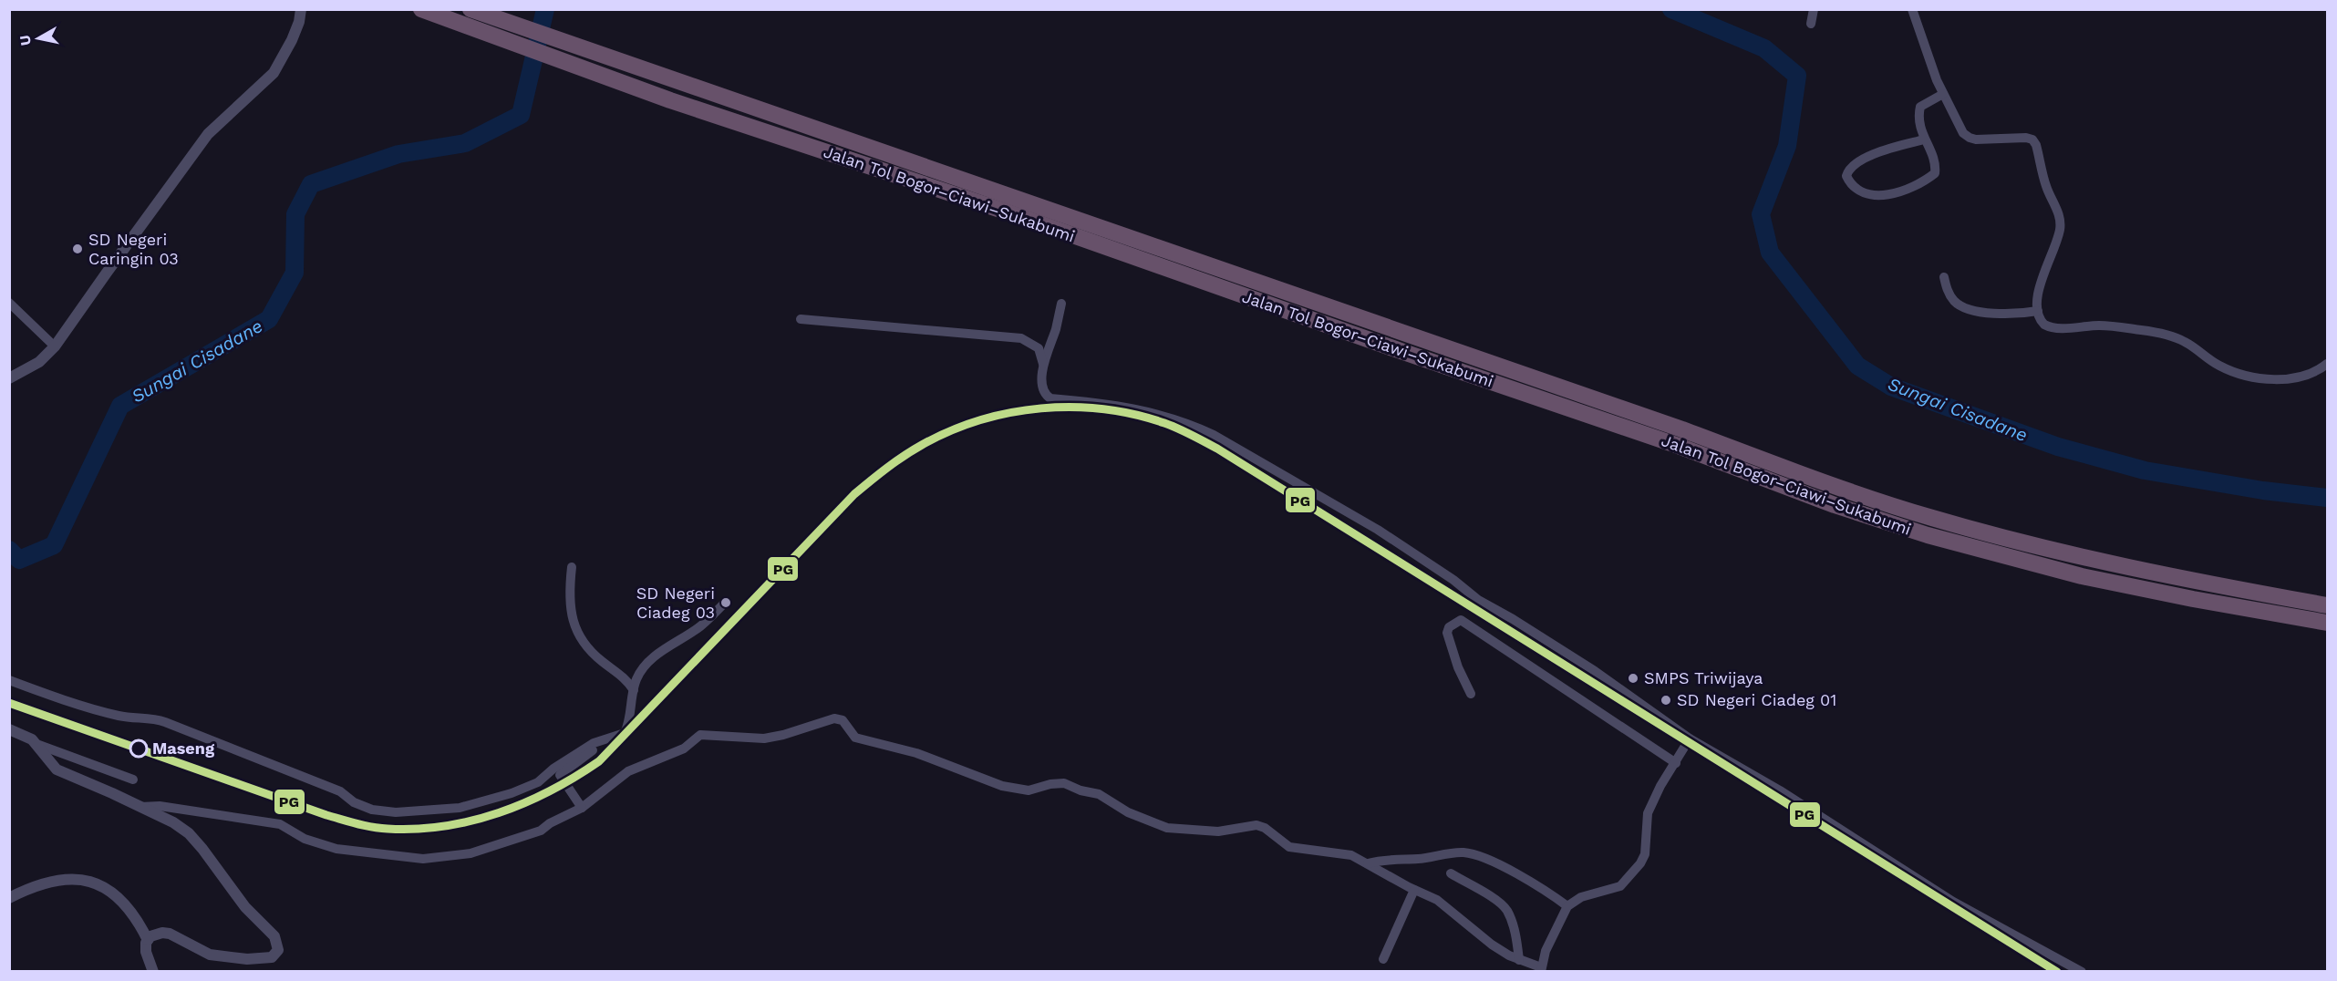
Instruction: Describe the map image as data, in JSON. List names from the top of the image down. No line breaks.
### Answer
{"streets":{"highway":["Jalan Tol Bogor–Ciawi–Sukabumi"]},"water":["Sungai Cisadane"],"places":["SD Negeri Caringin 03","SD Negeri Ciadeg 03","SMPS Triwijaya","SD Negeri Ciadeg 01","Maseng"],"lines":["transit line PG"],"north":"left"}
